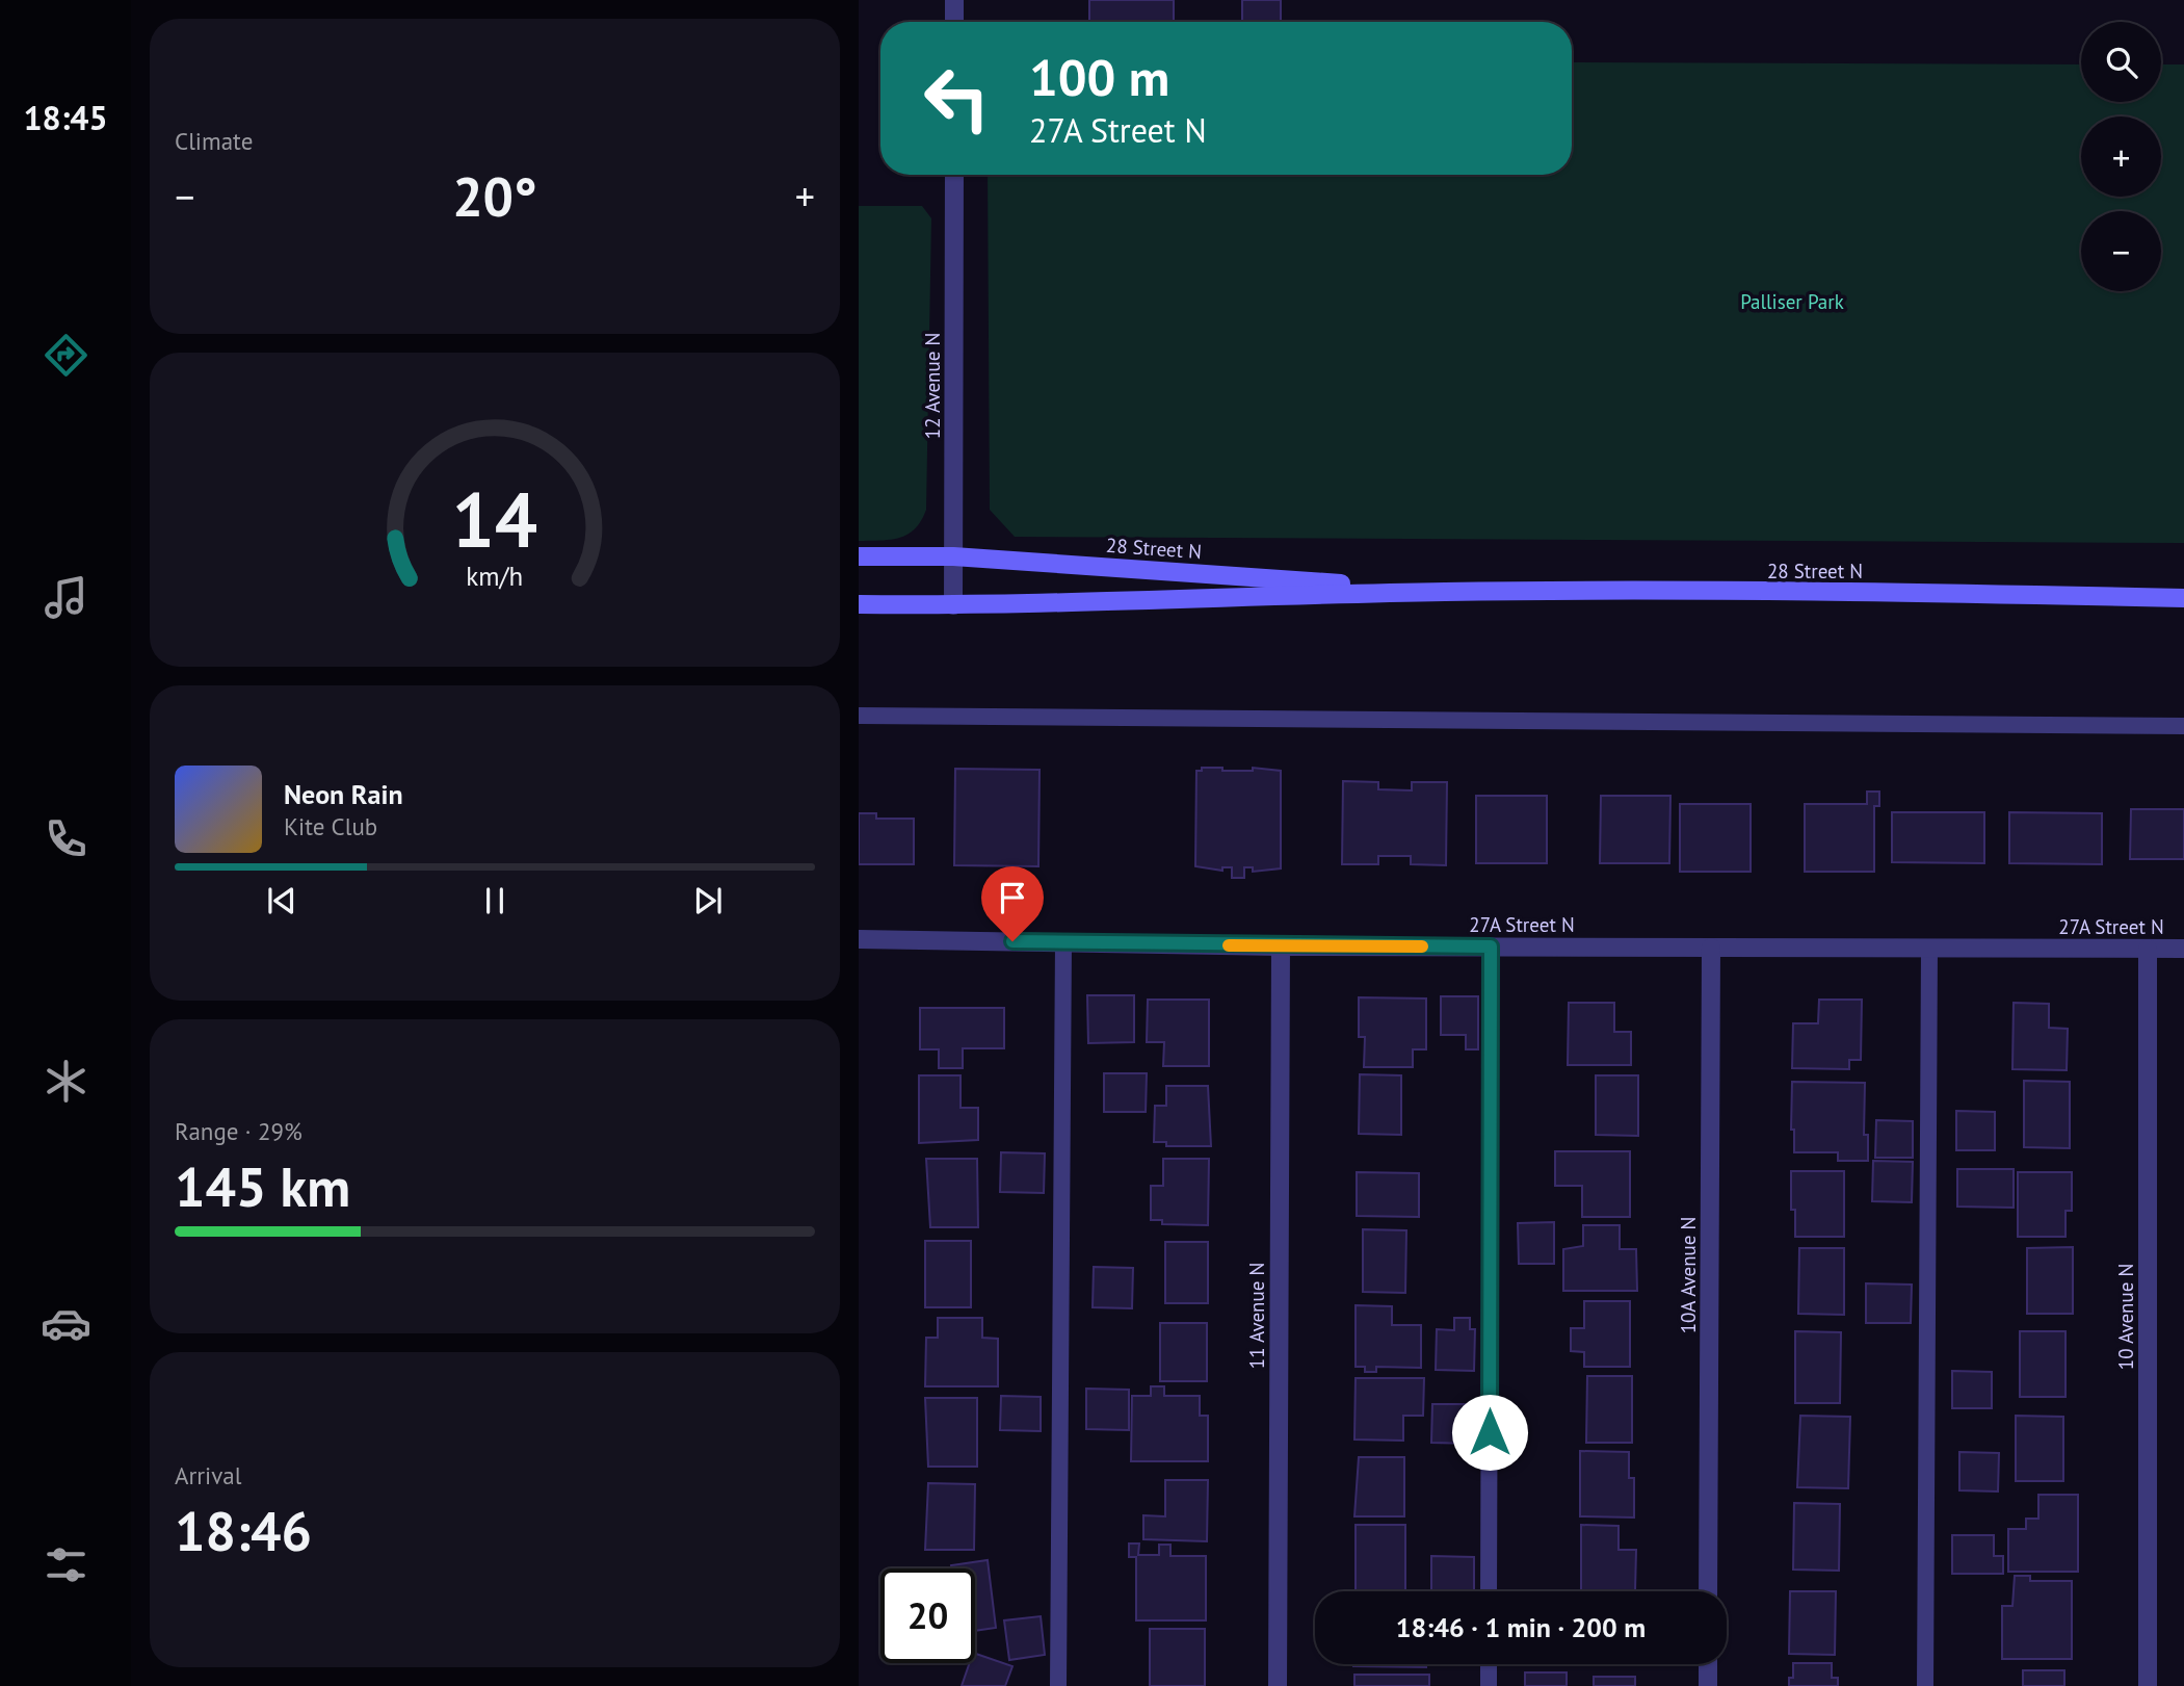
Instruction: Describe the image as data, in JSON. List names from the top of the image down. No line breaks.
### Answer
{"streets":{"main road":["28 Street N"],"street":["12 Avenue N","27A Street N","10A Avenue N","11 Avenue N","10 Avenue N"]},"crossings":[["12 Avenue N","28 Street N"],["27A Street N","10A Avenue N"],["27A Street N","11 Avenue N"],["27A Street N","10 Avenue N"]],"parks":["Palliser Park"],"page":{"tabs":"18:45","tile":["Climate",["Range · 29%","145 km"],["Arrival","18:46"]],"map_buttons":["+","−"],"turn":["100 m","27A Street N"],"heat":["−","20°","+"],"song":["Neon Rain","Kite Club"],"limit":"20","trip":"18:46 · 1 min · 200 m","gauge":["14","km/h"]}}
